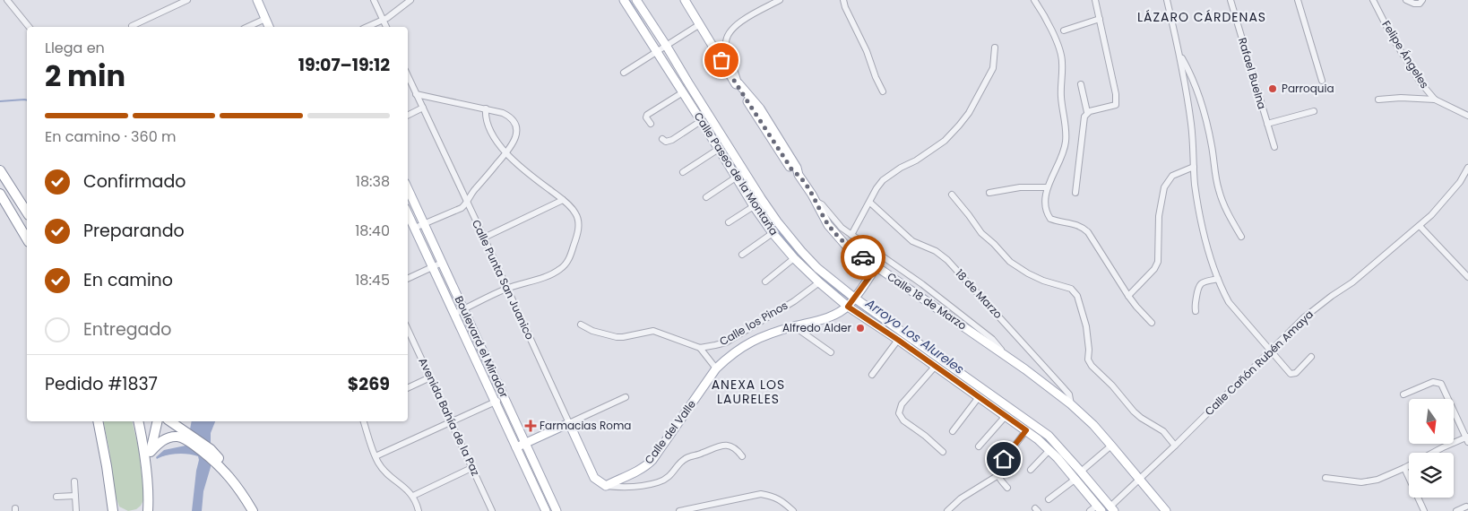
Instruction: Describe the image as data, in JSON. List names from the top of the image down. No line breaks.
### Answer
{"streets":{"main road":["Calle Paseo de la Montaña","Calle Punta San Juanico","Calle 18 de Marzo","Boulevard el Mirador","Calle del Valle"],"street":["Felipe Ángeles","Rafael Buelna","18 de Marzo","Calle los Pinos","Calle Cañón Rubén Amaya","Avenida Bahía de la Paz"]},"crossings":[["Calle Paseo de la Montaña","Calle los Pinos"],["Calle Paseo de la Montaña","Calle Cañón Rubén Amaya"],["Calle Paseo de la Montaña","Calle del Valle"],["Calle Punta San Juanico","Calle del Valle"],["18 de Marzo","Calle 18 de Marzo"],["Calle 18 de Marzo","Calle Cañón Rubén Amaya"],["Calle 18 de Marzo","Calle del Valle"]],"districts":["LÁZARO CÁRDENAS","ANEXA LOS LAURELES"],"water":["Arroyo Los Alureles"],"places":{"other":["Parroquia","Alfredo Alder"],"health":["Farmacias Roma"]},"north":"bottom","page":{"heading":["2 min","Llega en","19:07–19:12"],"panel":["Pedido #1837","$269"],"bar":"En camino · 360 m","list":[["Confirmado","18:38"],["Preparando","18:40"],["En camino","18:45"],"Entregado"]}}
